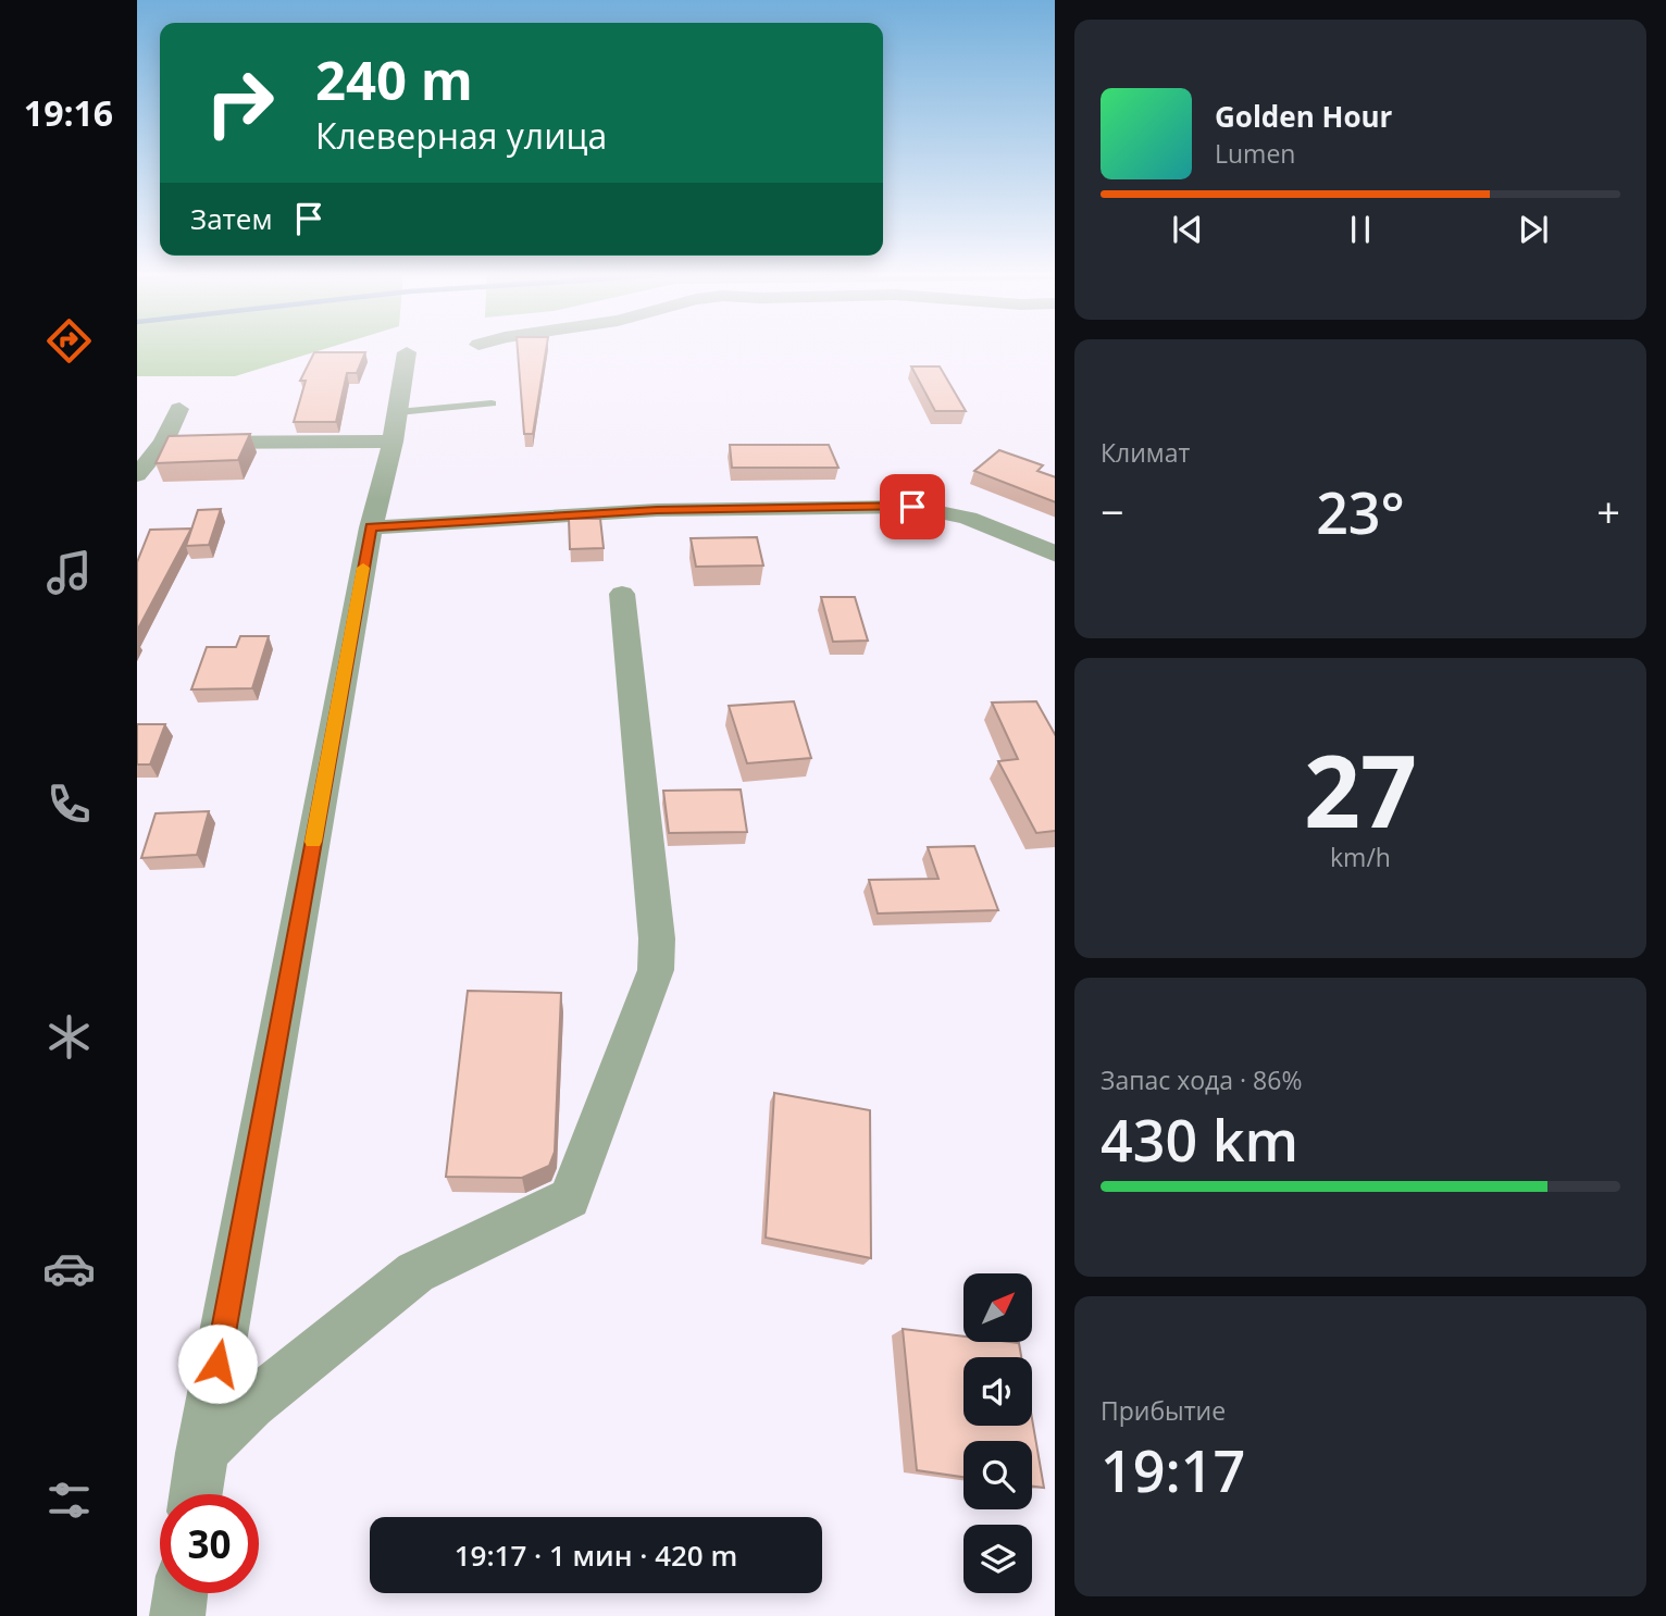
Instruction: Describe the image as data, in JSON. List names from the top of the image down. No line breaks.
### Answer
{"north":"top right","page":{"tabs":"19:16","turn":["240 m","Клеверная улица"],"song":["Golden Hour","Lumen"],"then":"Затем","tile":["Климат",["27","km/h"],["Запас хода · 86%","430 km"],["Прибытие","19:17"]],"heat":["−","23°","+"],"limit":"30","trip":"19:17 · 1 мин · 420 m"}}
